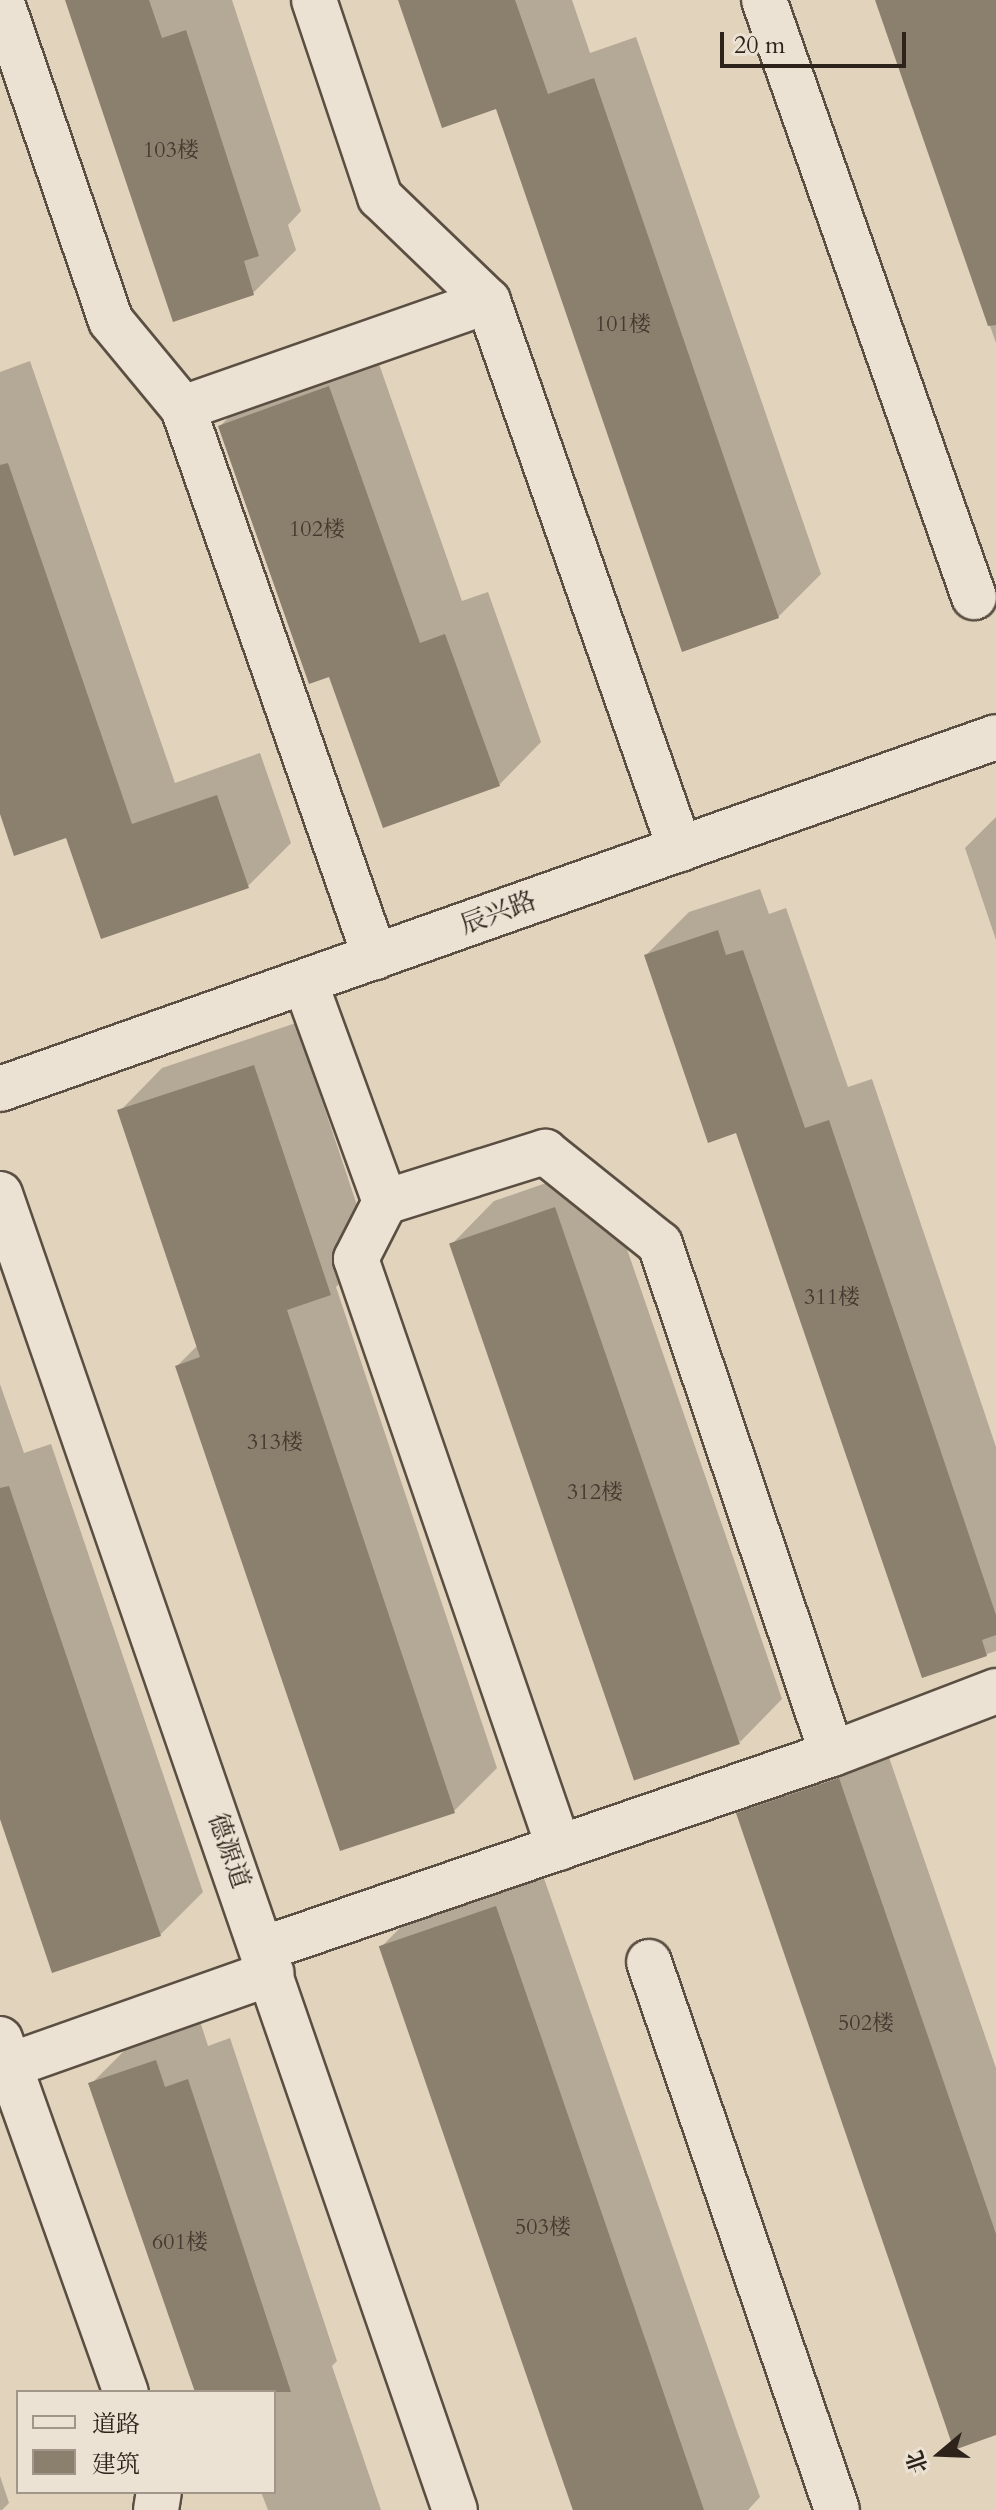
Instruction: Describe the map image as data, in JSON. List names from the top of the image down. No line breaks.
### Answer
{"streets":{"street":["辰兴路","德源道"]},"house_numbers":["103楼","101楼","102楼","311楼","313楼","312楼","502楼","503楼","601楼"],"legend":["道路","建筑"],"scale_bar":"20 m","north":"left"}
